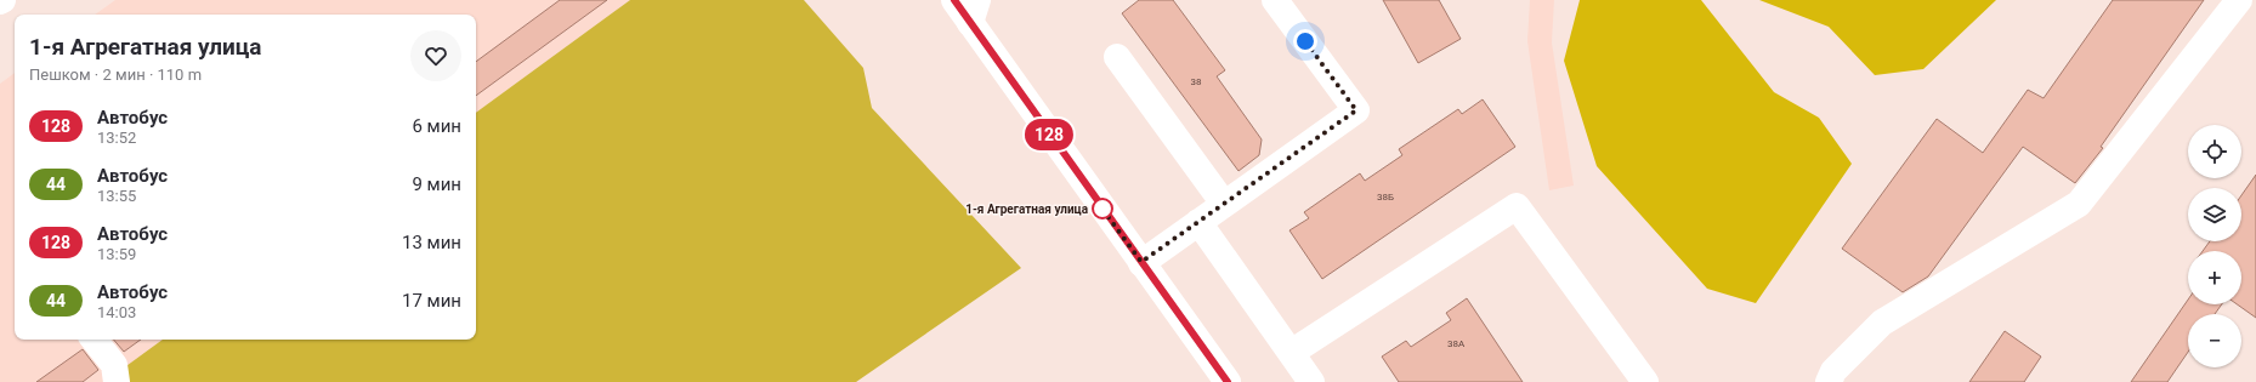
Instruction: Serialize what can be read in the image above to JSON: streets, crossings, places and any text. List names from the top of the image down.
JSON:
{
  "places": ["1-я Агрегатная улица"],
  "lines": ["bus line 128"],
  "house_numbers": ["38", "38Б", "38А"],
  "page": {
    "on_map": "128",
    "heading": ["1-я Агрегатная улица", "Пешком · 2 мин · 110 m"],
    "list": [
      {
        "mark": "128",
        "name": "Автобус",
        "note": "13:52",
        "value": "6 мин"
      },
      {
        "mark": "44",
        "name": "Автобус",
        "note": "13:55",
        "value": "9 мин"
      },
      {
        "mark": "128",
        "name": "Автобус",
        "note": "13:59",
        "value": "13 мин"
      },
      {
        "mark": "44",
        "name": "Автобус",
        "note": "14:03",
        "value": "17 мин"
      }
    ],
    "map_buttons": ["+", "−"]
  }
}
